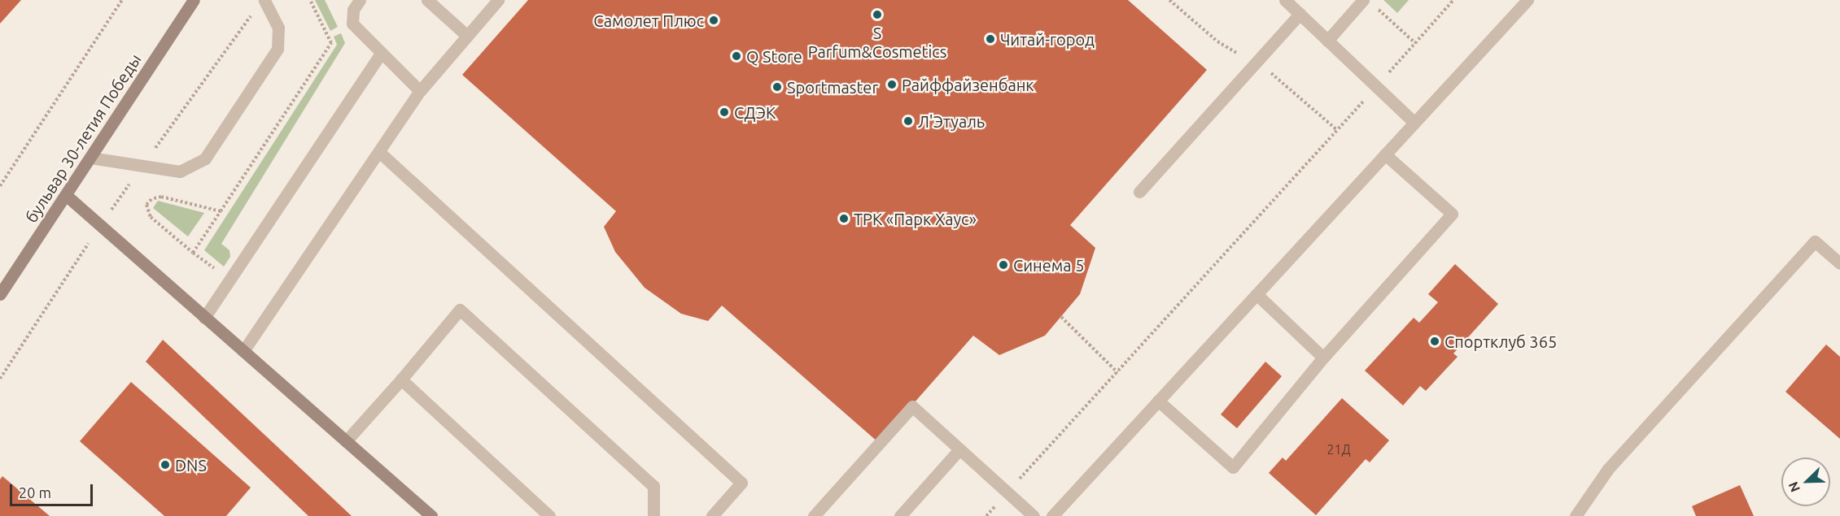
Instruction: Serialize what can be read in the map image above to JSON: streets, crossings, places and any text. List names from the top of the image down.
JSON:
{
  "streets": {
    "street": ["бульвар 30-летия Победы"]
  },
  "places": [
    "S Parfum&Cosmetics",
    "Самолет Плюс",
    "Читай-город",
    "Q Store",
    "Райффайзенбанк",
    "Sportmaster",
    "СДЭК",
    "Л'Этуаль",
    "ТРК «Парк Хаус»",
    "Синема 5",
    "Спортклуб 365",
    "DNS"
  ],
  "house_numbers": ["21Д"],
  "scale_bar": "20 m",
  "north": "bottom left"
}
